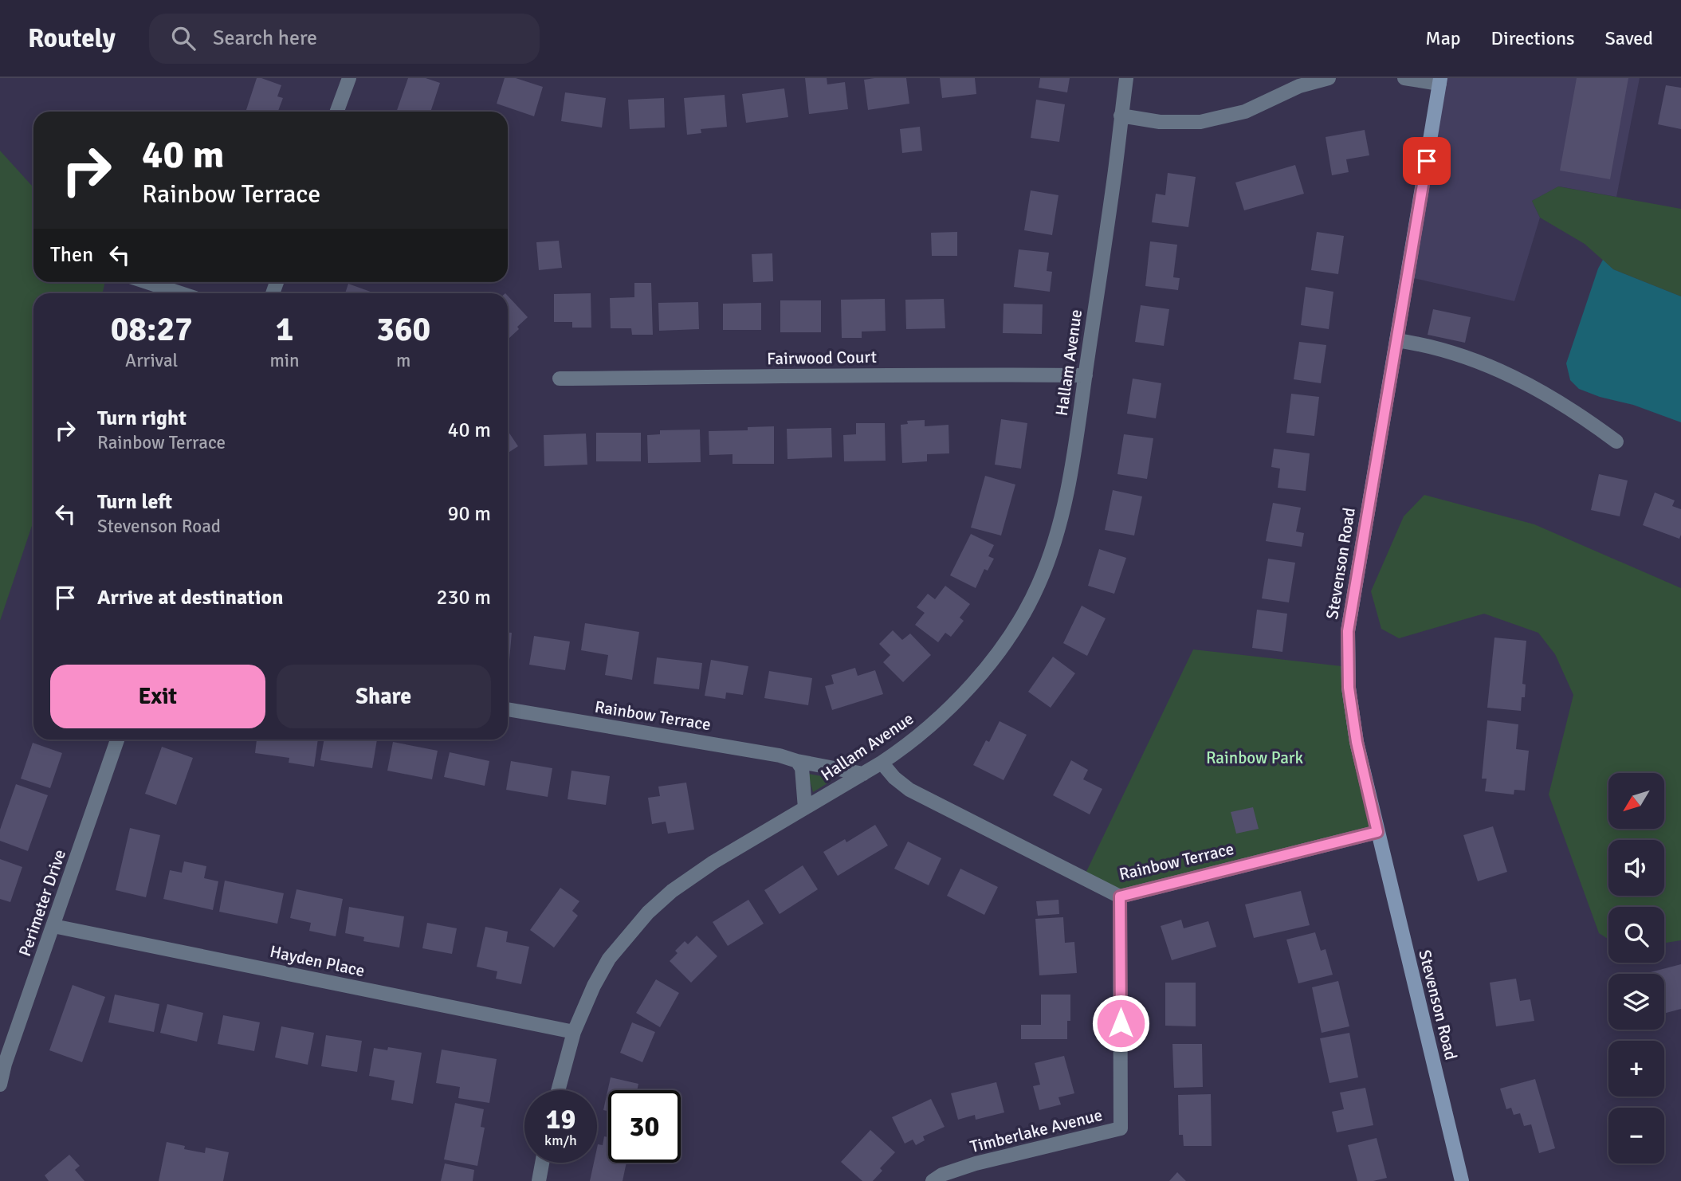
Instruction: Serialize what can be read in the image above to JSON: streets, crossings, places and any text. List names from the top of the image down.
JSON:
{
  "streets": {
    "main road": ["Stevenson Road"],
    "street": [
      "Fairwood Court",
      "Hallam Avenue",
      "Rainbow Terrace",
      "Perimeter Drive",
      "Hayden Place",
      "Timberlake Avenue"
    ]
  },
  "crossings": [
    ["Fairwood Court", "Hallam Avenue"],
    ["Hallam Avenue", "Rainbow Terrace"],
    ["Hallam Avenue", "Hayden Place"],
    ["Stevenson Road", "Rainbow Terrace"],
    ["Rainbow Terrace", "Timberlake Avenue"],
    ["Perimeter Drive", "Hayden Place"]
  ],
  "parks": ["Rainbow Park"],
  "north": "bottom left",
  "page": {
    "header": "Routely",
    "search": "Search here",
    "nav": ["Map", "Directions", "Saved"],
    "turn": ["40 m", "Rainbow Terrace"],
    "then": "Then",
    "eta": [
      "08:27",
      "Arrival",
      "1",
      "min",
      "360",
      "m"
    ],
    "list": [
      {
        "name": "Turn right",
        "note": "Rainbow Terrace",
        "value": "40 m"
      },
      {
        "name": "Turn left",
        "note": "Stevenson Road",
        "value": "90 m"
      },
      {
        "name": "Arrive at destination",
        "value": "230 m"
      }
    ],
    "buttons": ["Exit", "Share"],
    "map_buttons": ["+", "−"],
    "speed": "19 km/h",
    "limit": "30"
  }
}
